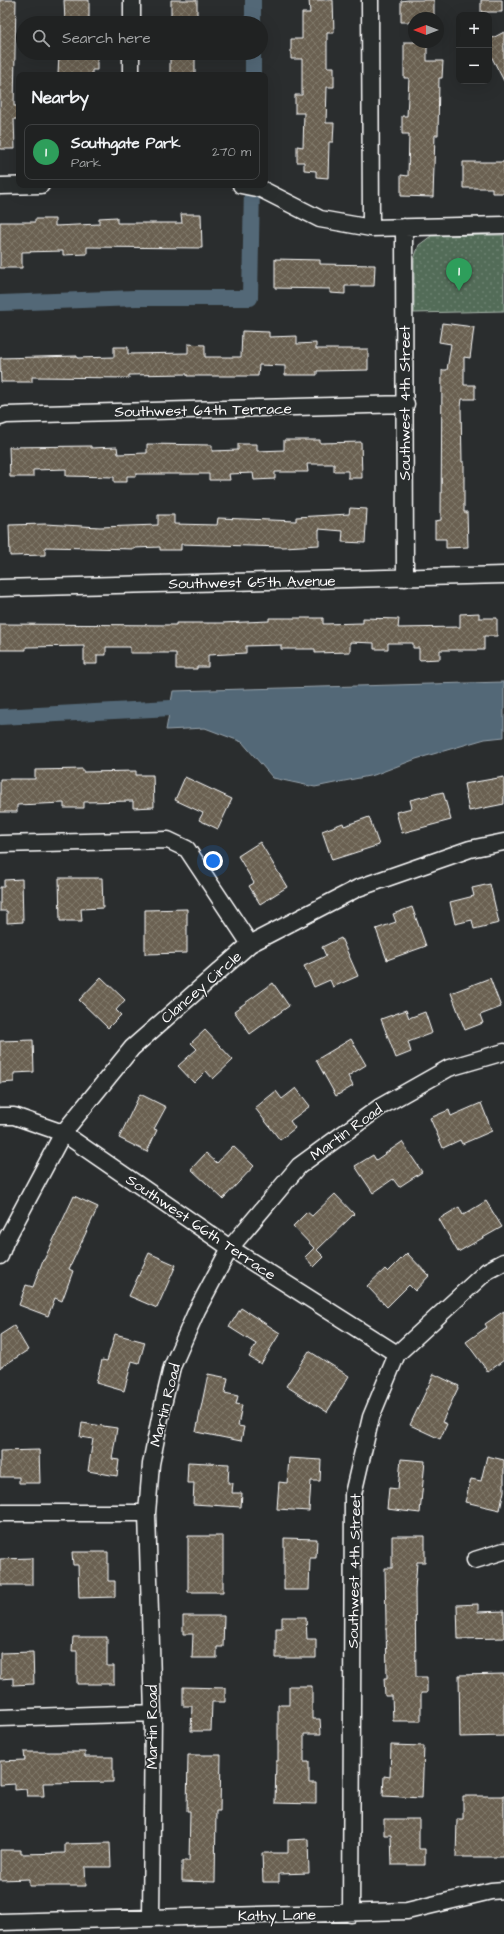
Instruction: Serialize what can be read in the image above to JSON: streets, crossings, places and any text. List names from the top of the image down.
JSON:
{
  "streets": {
    "street": [
      "Southwest 4th Street",
      "Southwest 64th Terrace",
      "Southwest 65th Avenue",
      "Clancey Circle",
      "Martin Road",
      "Southwest 66th Terrace",
      "Kathy Lane"
    ]
  },
  "crossings": [
    ["Southwest 4th Street", "Southwest 64th Terrace"],
    ["Southwest 4th Street", "Southwest 65th Avenue"],
    ["Southwest 4th Street", "Southwest 66th Terrace"],
    ["Southwest 4th Street", "Kathy Lane"],
    ["Clancey Circle", "Southwest 66th Terrace"],
    ["Martin Road", "Southwest 66th Terrace"],
    ["Martin Road", "Kathy Lane"]
  ],
  "north": "left",
  "page": {
    "map_buttons": ["+", "−"],
    "search": "Search here",
    "heading": "Nearby",
    "list": [
      {
        "mark": "1",
        "name": "Southgate Park",
        "note": "Park",
        "value": "270 m"
      }
    ],
    "pins": "1"
  }
}
